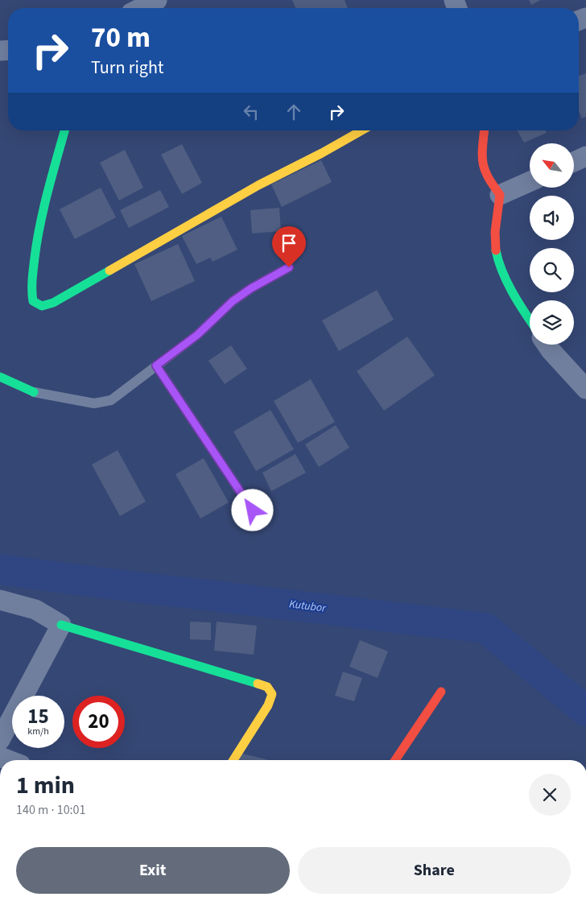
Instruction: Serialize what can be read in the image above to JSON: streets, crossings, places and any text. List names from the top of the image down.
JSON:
{
  "water": ["Kutubor"],
  "north": "top left",
  "page": {
    "turn": ["70 m", "Turn right"],
    "speed": "15 km/h",
    "limit": "20",
    "heading": ["1 min", "140 m · 10:01"],
    "buttons": ["Exit", "Share"]
  }
}
